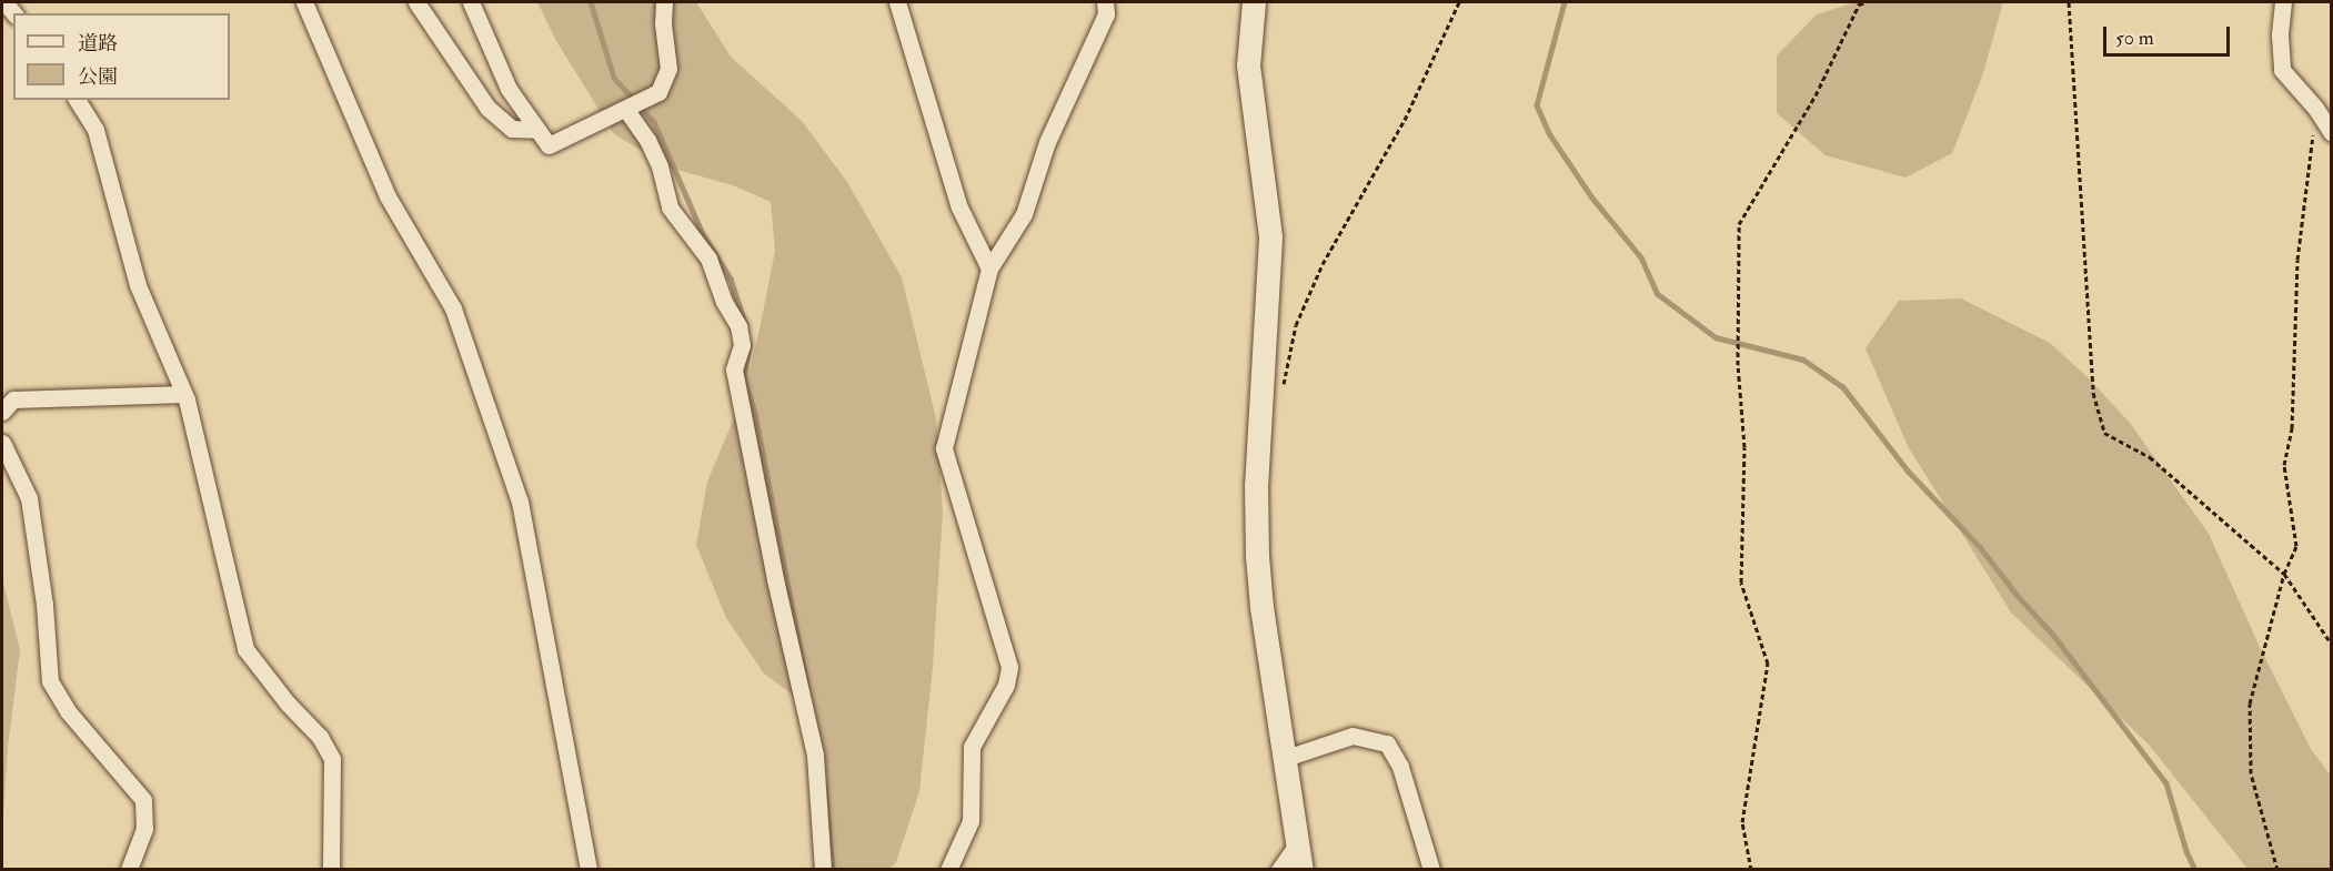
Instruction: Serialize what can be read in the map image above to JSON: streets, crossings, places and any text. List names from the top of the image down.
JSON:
{
  "legend": ["道路", "公園"],
  "scale_bar": "50 m"
}
